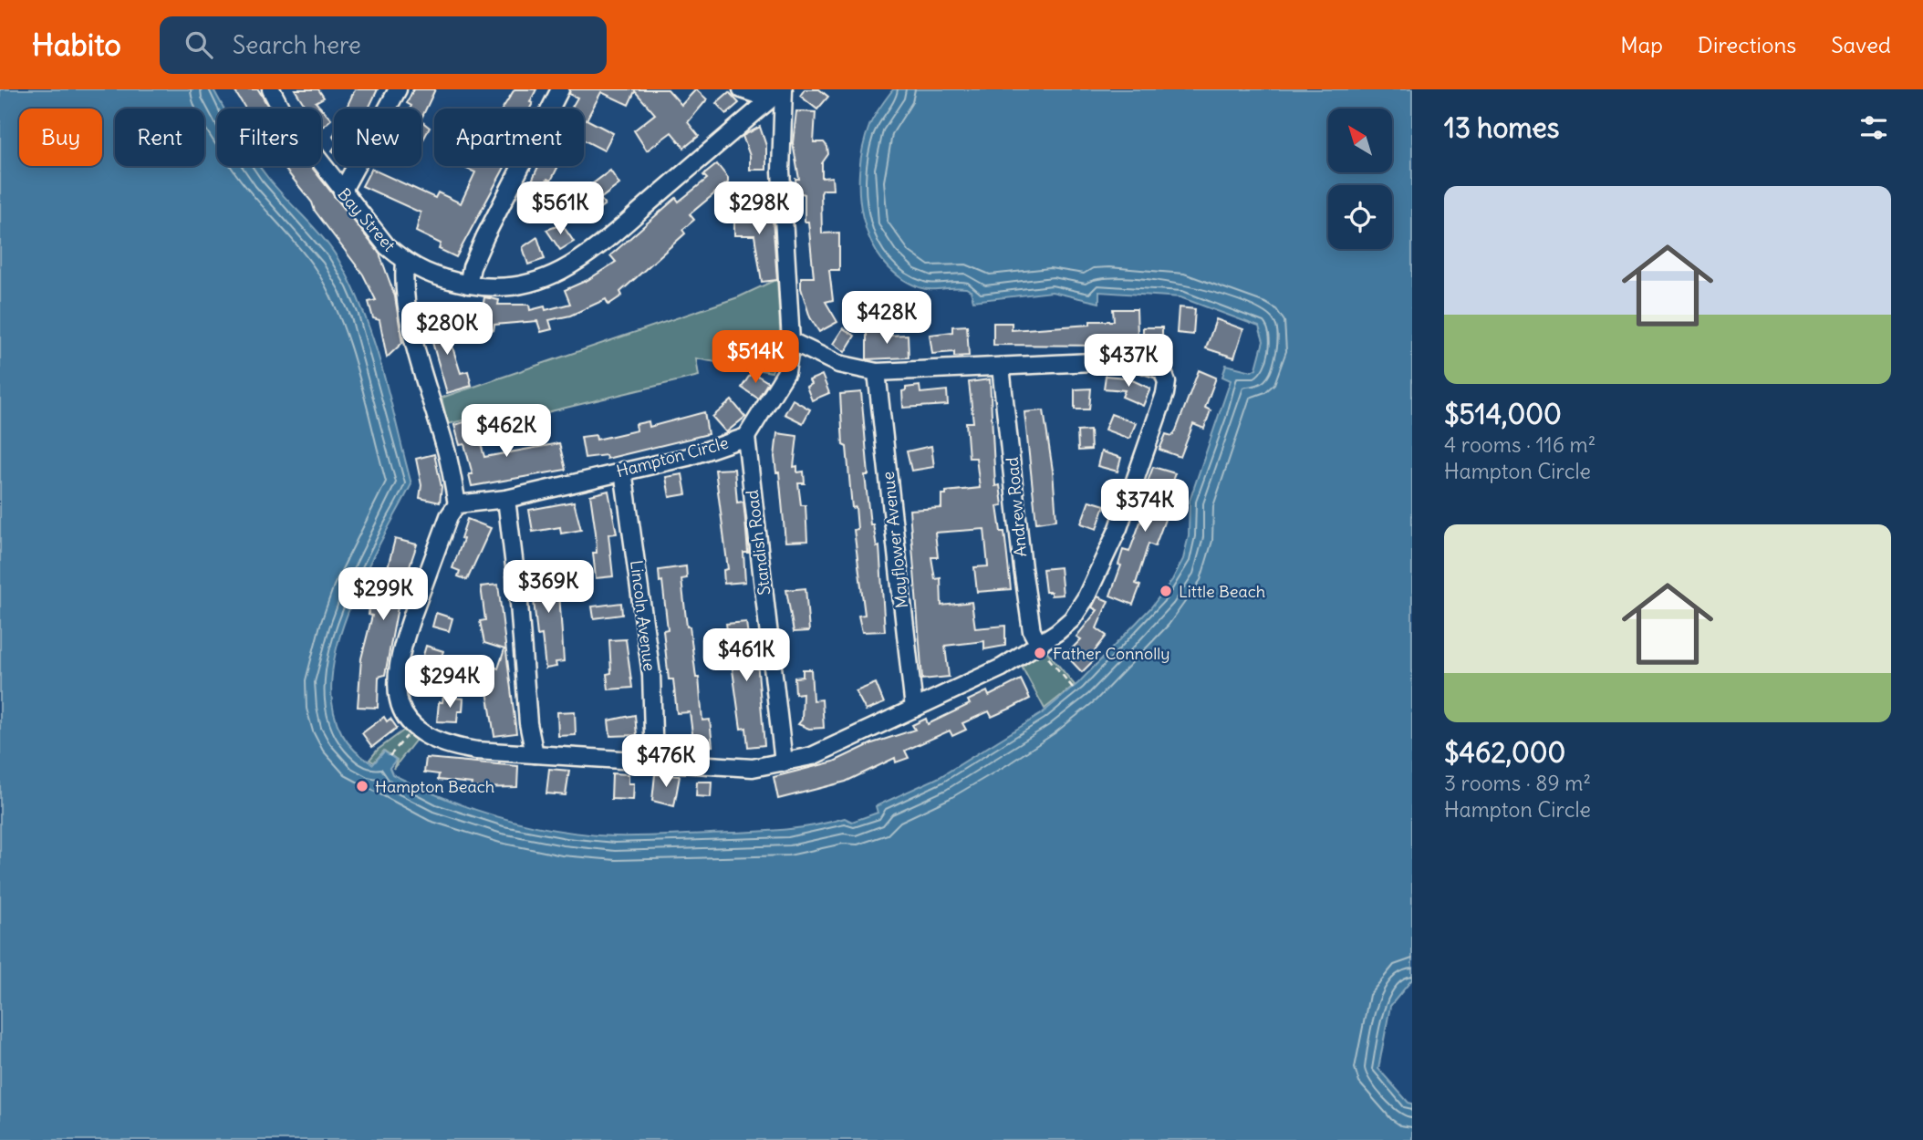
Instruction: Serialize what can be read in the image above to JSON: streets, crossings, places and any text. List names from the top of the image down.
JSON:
{
  "streets": {
    "street": [
      "Bay Street",
      "Hampton Circle",
      "Andrew Road",
      "Mayflower Avenue",
      "Standish Road",
      "Lincoln Avenue"
    ]
  },
  "crossings": [
    ["Bay Street", "Hampton Circle"],
    ["Hampton Circle", "Standish Road"],
    ["Hampton Circle", "Lincoln Avenue"]
  ],
  "places": ["Little Beach", "Father Connolly", "Hampton Beach"],
  "north": "top left",
  "page": {
    "header": "Habito",
    "search": "Search here",
    "nav": ["Map", "Directions", "Saved"],
    "heading": "13 homes",
    "chip": [
      "Buy",
      "Rent",
      "Filters",
      "New",
      "Apartment"
    ],
    "list": [
      {
        "name": "$514,000",
        "note": "4 rooms · 116 m² · Hampton Circle"
      },
      {
        "name": "$462,000",
        "note": "3 rooms · 89 m² · Hampton Circle"
      }
    ],
    "price": [
      "$561K",
      "$298K",
      "$428K",
      "$280K",
      "$514K",
      "$437K",
      "$462K",
      "$374K",
      "$369K",
      "$299K",
      "$461K",
      "$294K",
      "$476K"
    ]
  }
}
